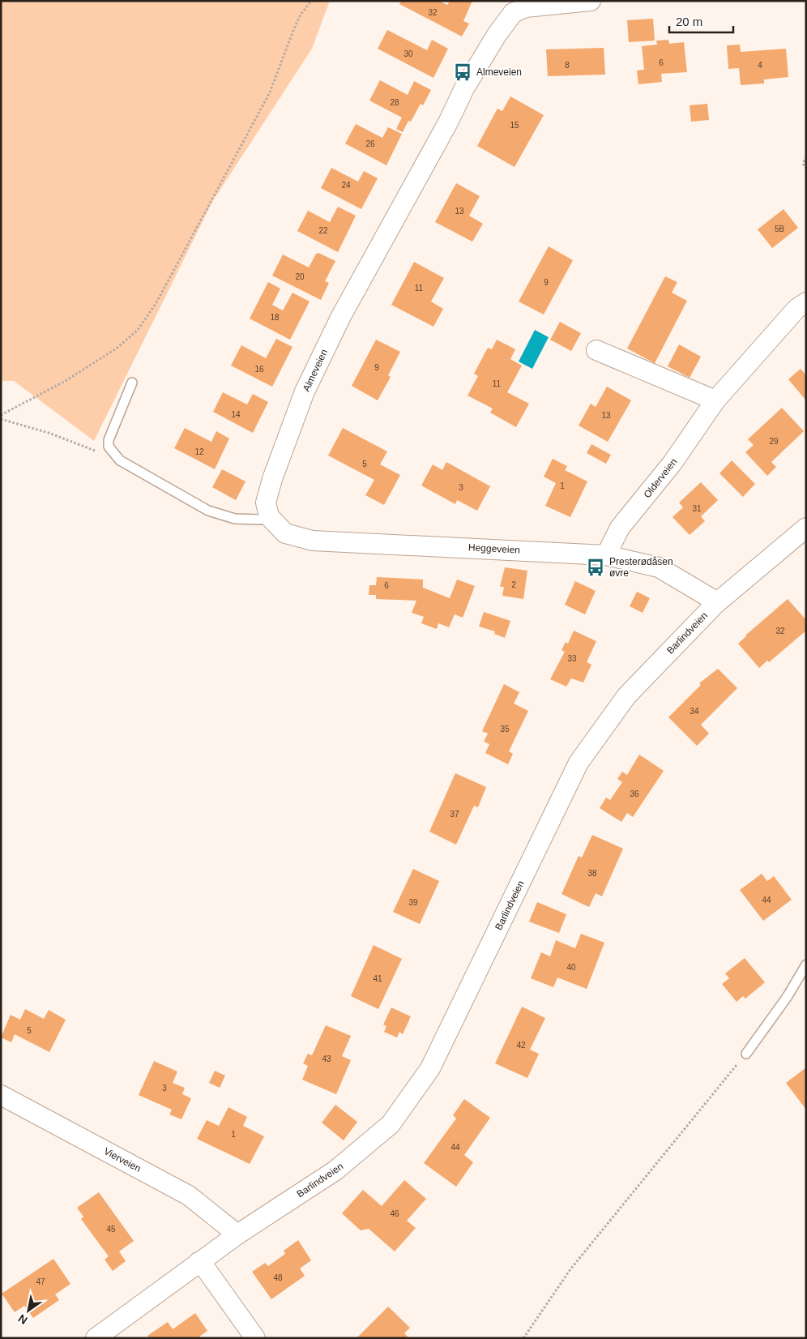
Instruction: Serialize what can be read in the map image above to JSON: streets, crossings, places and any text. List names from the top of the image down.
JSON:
{
  "streets": {
    "street": [
      "Almeveien",
      "Olderveien",
      "Heggeveien",
      "Barlindveien",
      "Vierveien"
    ]
  },
  "crossings": [
    ["Almeveien", "Heggeveien"],
    ["Olderveien", "Heggeveien"],
    ["Heggeveien", "Barlindveien"],
    ["Barlindveien", "Vierveien"]
  ],
  "places": {
    "bus stop": ["Almeveien", "Presterødåsen øvre"]
  },
  "house_numbers": [
    "32",
    "30",
    "6",
    "8",
    "4",
    "28",
    "15",
    "26",
    "24",
    "13",
    "5B",
    "22",
    "20",
    "9",
    "11",
    "18",
    "9",
    "16",
    "11",
    "14",
    "13",
    "29",
    "12",
    "5",
    "1",
    "3",
    "31",
    "2",
    "6",
    "32",
    "33",
    "34",
    "35",
    "36",
    "37",
    "38",
    "44",
    "39",
    "40",
    "41",
    "5",
    "42",
    "43",
    "3",
    "1",
    "44",
    "46",
    "45",
    "48",
    "47"
  ],
  "scale_bar": "20 m",
  "north": "bottom left"
}
